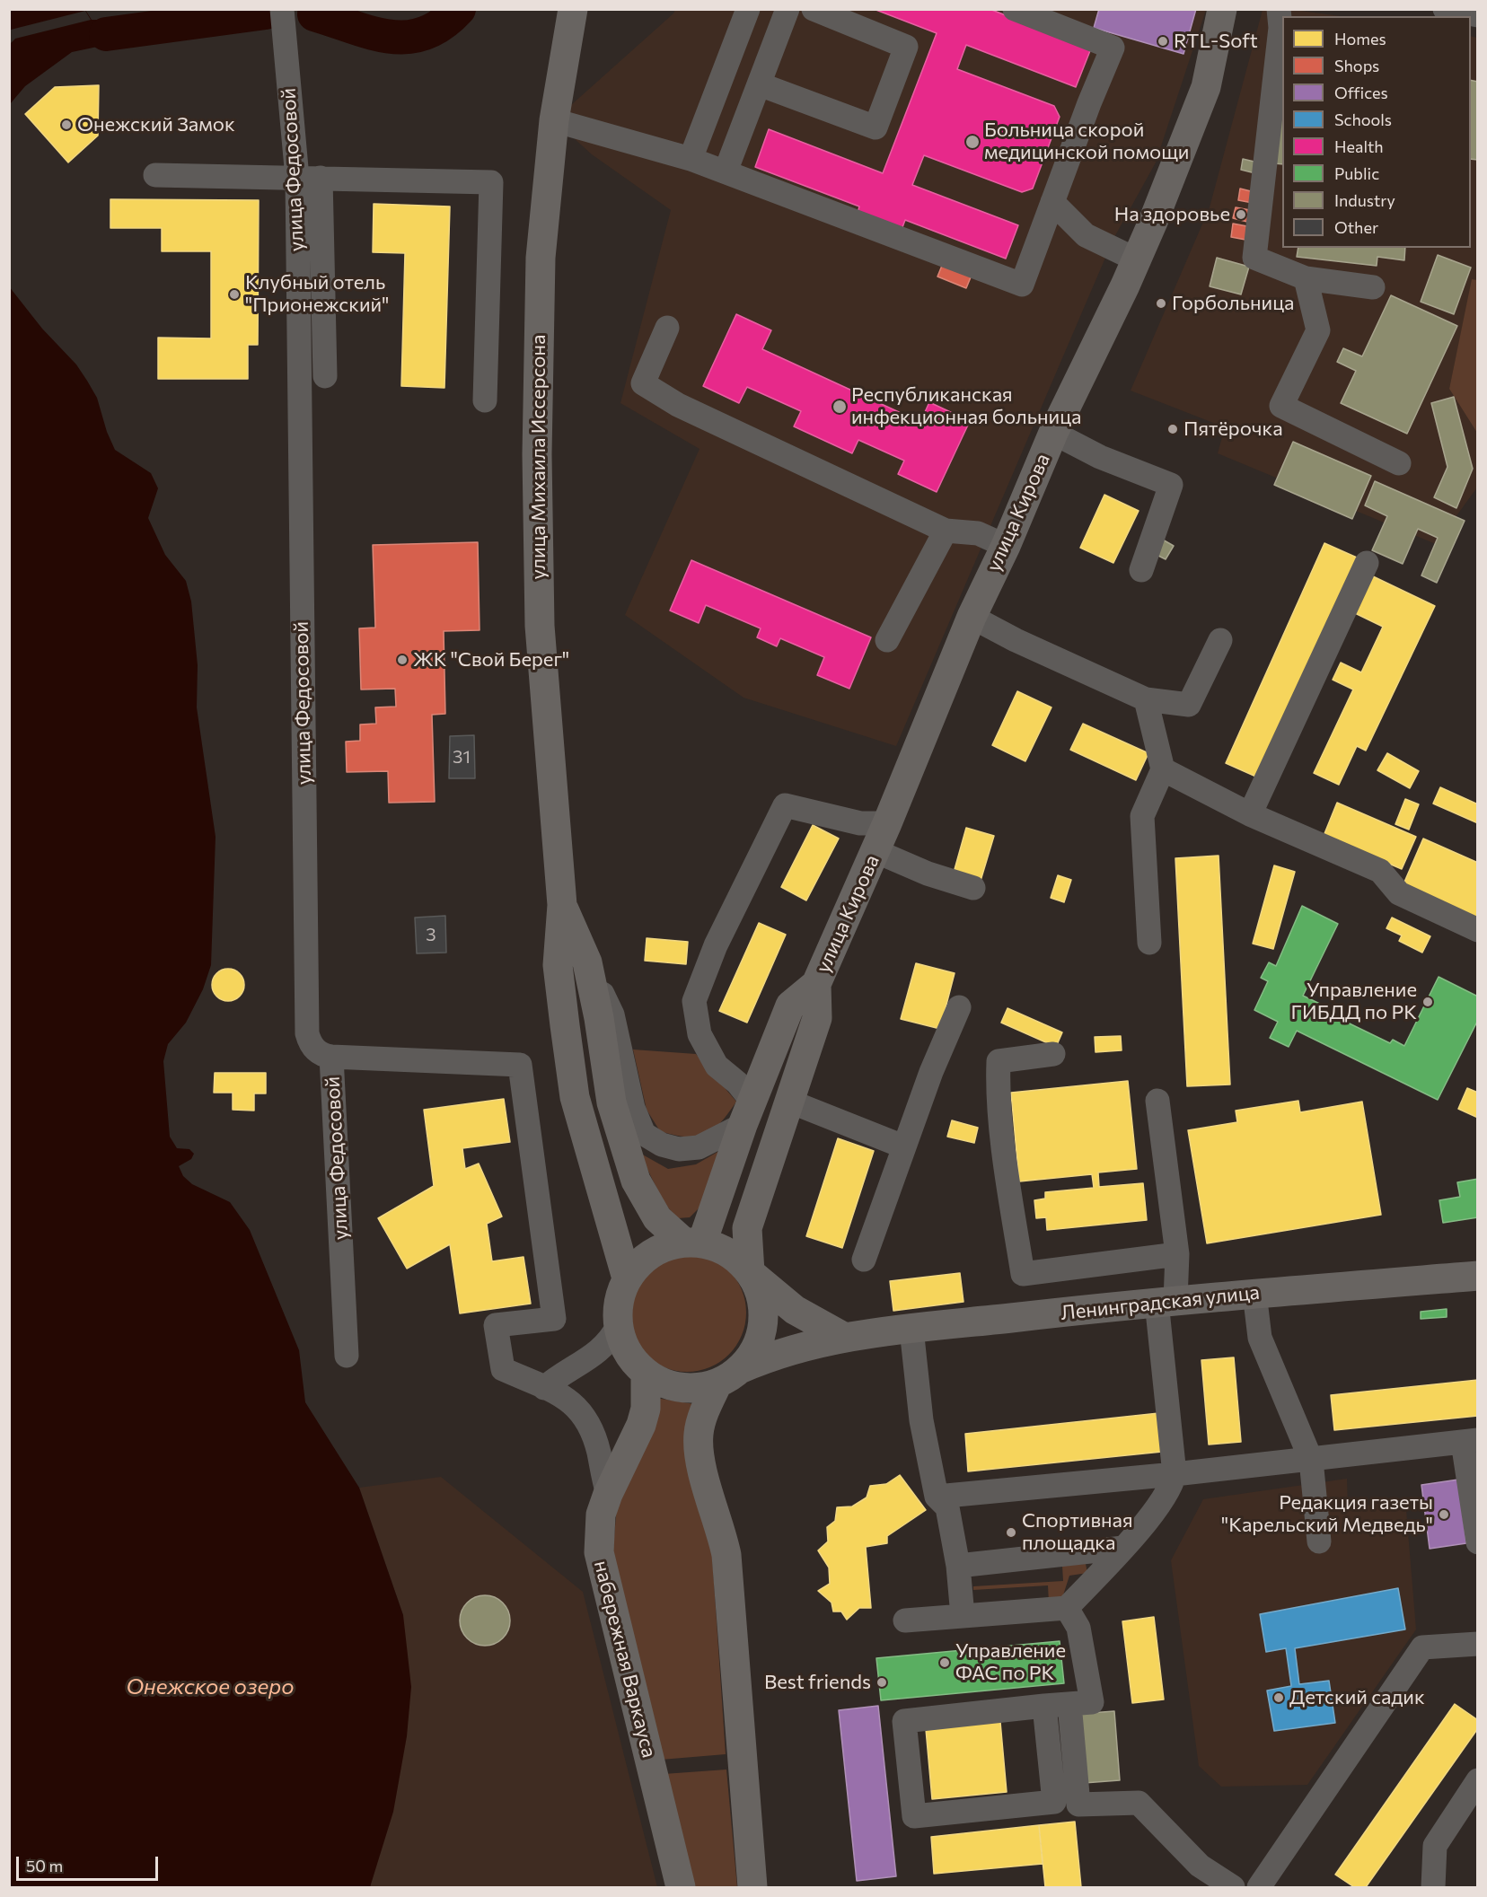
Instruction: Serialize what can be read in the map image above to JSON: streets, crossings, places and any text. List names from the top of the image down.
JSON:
{
  "streets": {
    "main road": [
      "улица Михаила Иссерсона",
      "улица Кирова",
      "Ленинградская улица",
      "набережная Варкауса"
    ],
    "street": ["улица Федосовой"]
  },
  "crossings": [
    ["улица Михаила Иссерсона", "улица Кирова"],
    ["улица Михаила Иссерсона", "Ленинградская улица"],
    ["улица Михаила Иссерсона", "набережная Варкауса"],
    ["улица Кирова", "Ленинградская улица"],
    ["улица Кирова", "набережная Варкауса"],
    ["Ленинградская улица", "набережная Варкауса"]
  ],
  "water": ["Онежское озеро"],
  "places": [
    "RTL-Soft",
    "Онежский Замок",
    "Больница скорой медицинской помощи",
    "На здоровье",
    "Клубный отель \"Прионежский\"",
    "Горбольница",
    "Республиканская инфекционная больница",
    "Пятёрочка",
    "ЖК \"Свой Берег\"",
    "Управление ГИБДД по РК",
    "Редакция газеты \"Карельский Медведь\"",
    "Спортивная площадка",
    "Управление ФАС по РК",
    "Best friends",
    "Детский садик"
  ],
  "house_numbers": ["31", "3"],
  "legend": [
    "Homes",
    "Shops",
    "Offices",
    "Schools",
    "Health",
    "Public",
    "Industry",
    "Other"
  ],
  "scale_bar": "50 m"
}
